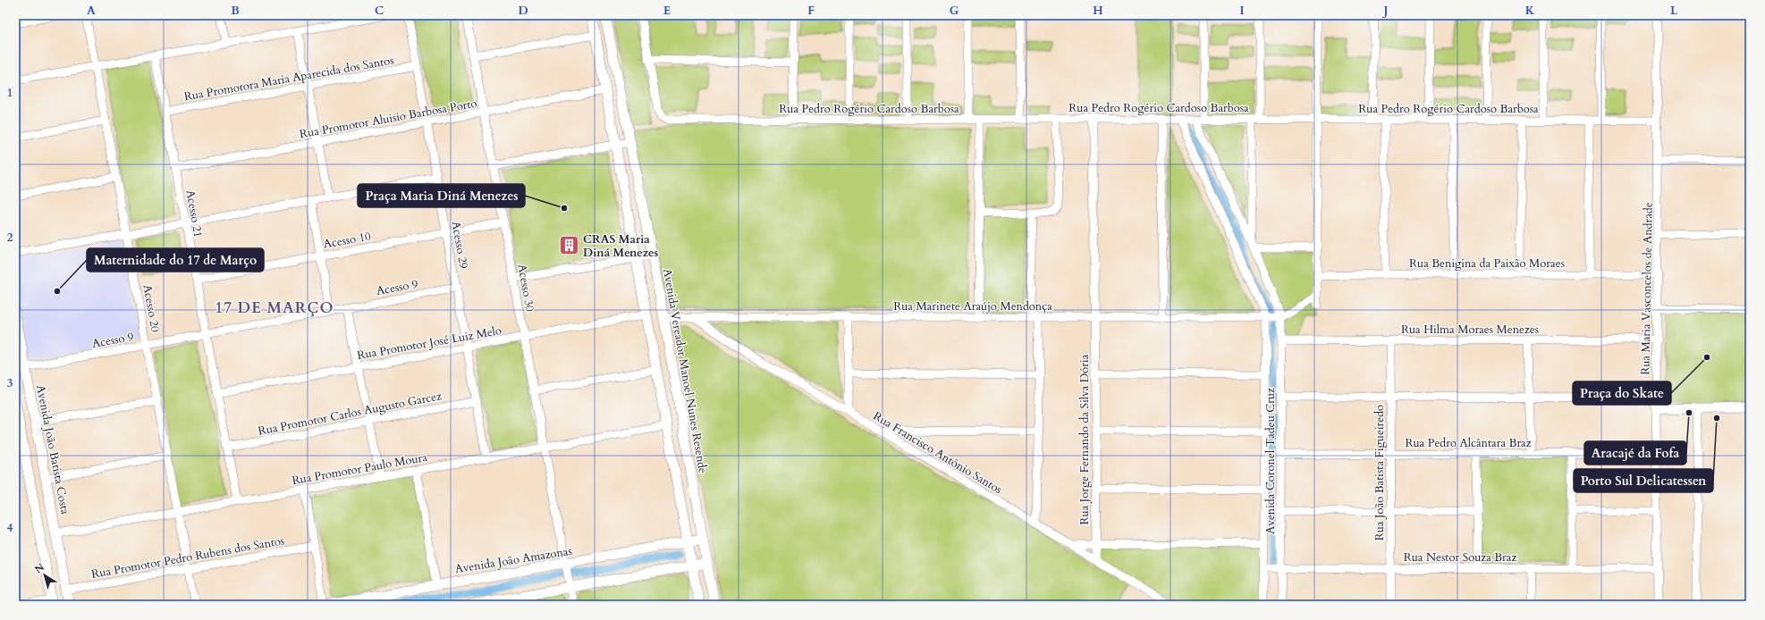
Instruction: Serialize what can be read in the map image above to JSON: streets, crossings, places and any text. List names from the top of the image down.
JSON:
{
  "streets": {
    "street": [
      "Rua Promotora Maria Aparecida dos Santos",
      "Rua Pedro Rogério Cardoso Barbosa",
      "Rua Promotor Aluisio Barbosa Porto",
      "Acesso 21",
      "Acesso 10",
      "Acesso 29",
      "Rua Benigina da Paixão Moraes",
      "Acesso 9",
      "Acesso 30",
      "Rua Maria Vasconcelos de Andrade",
      "Rua Marinete Araújo Mendonça",
      "Acesso 20",
      "Rua Hilma Moraes Menezes",
      "Rua Promotor José Luiz Melo",
      "Avenida Vereador Manoel Nunes Resende",
      "Rua Promotor Carlos Augusto Garcez",
      "Rua Jorge Fernando da Silva Dória",
      "Rua Pedro Alcântara Braz",
      "Avenida João Batista Costa",
      "Rua Francisco Antônio Santos",
      "Avenida Coronel Tadeu Cruz",
      "Rua Promotor Paulo Moura",
      "Rua João Batista Figueiredo",
      "Rua Promotor Pedro Rubens dos Santos",
      "Rua Nestor Souza Braz",
      "Avenida João Amazonas"
    ]
  },
  "crossings": [
    ["Rua Promotora Maria Aparecida dos Santos", "Acesso 21"],
    ["Rua Promotora Maria Aparecida dos Santos", "Acesso 29"],
    ["Rua Pedro Rogério Cardoso Barbosa", "Rua Maria Vasconcelos de Andrade"],
    ["Rua Pedro Rogério Cardoso Barbosa", "Rua Jorge Fernando da Silva Dória"],
    ["Rua Pedro Rogério Cardoso Barbosa", "Avenida Coronel Tadeu Cruz"],
    ["Rua Promotor Aluisio Barbosa Porto", "Acesso 21"],
    ["Rua Promotor Aluisio Barbosa Porto", "Acesso 29"],
    ["Rua Promotor Aluisio Barbosa Porto", "Acesso 30"],
    ["Acesso 21", "Acesso 10"],
    ["Acesso 21", "Acesso 9"],
    ["Acesso 21", "Rua Promotor José Luiz Melo"],
    ["Acesso 21", "Rua Promotor Carlos Augusto Garcez"],
    ["Acesso 21", "Rua Promotor Paulo Moura"],
    ["Acesso 10", "Acesso 29"],
    ["Acesso 10", "Acesso 30"],
    ["Acesso 29", "Acesso 9"],
    ["Acesso 29", "Rua Promotor José Luiz Melo"],
    ["Acesso 29", "Rua Promotor Carlos Augusto Garcez"],
    ["Acesso 29", "Rua Promotor Paulo Moura"],
    ["Rua Benigina da Paixão Moraes", "Rua Maria Vasconcelos de Andrade"],
    ["Acesso 9", "Acesso 20"],
    ["Acesso 9", "Avenida João Batista Costa"],
    ["Acesso 30", "Rua Promotor José Luiz Melo"],
    ["Acesso 30", "Rua Promotor Paulo Moura"],
    ["Acesso 30", "Avenida João Amazonas"],
    ["Rua Maria Vasconcelos de Andrade", "Rua Hilma Moraes Menezes"],
    ["Rua Maria Vasconcelos de Andrade", "Rua Pedro Alcântara Braz"],
    ["Rua Maria Vasconcelos de Andrade", "Rua Nestor Souza Braz"],
    ["Rua Marinete Araújo Mendonça", "Avenida Vereador Manoel Nunes Resende"],
    ["Rua Marinete Araújo Mendonça", "Rua Jorge Fernando da Silva Dória"],
    ["Rua Marinete Araújo Mendonça", "Rua Francisco Antônio Santos"],
    ["Rua Marinete Araújo Mendonça", "Avenida Coronel Tadeu Cruz"],
    ["Acesso 20", "Rua Promotor Paulo Moura"],
    ["Acesso 20", "Rua Promotor Pedro Rubens dos Santos"],
    ["Rua Hilma Moraes Menezes", "Avenida Coronel Tadeu Cruz"],
    ["Rua Hilma Moraes Menezes", "Rua João Batista Figueiredo"],
    ["Avenida Vereador Manoel Nunes Resende", "Avenida João Amazonas"],
    ["Rua Jorge Fernando da Silva Dória", "Rua Francisco Antônio Santos"],
    ["Rua Pedro Alcântara Braz", "Avenida Coronel Tadeu Cruz"],
    ["Rua Pedro Alcântara Braz", "Rua João Batista Figueiredo"],
    ["Avenida João Batista Costa", "Rua Promotor Paulo Moura"],
    ["Avenida João Batista Costa", "Rua Promotor Pedro Rubens dos Santos"],
    ["Avenida Coronel Tadeu Cruz", "Rua Nestor Souza Braz"],
    ["Rua João Batista Figueiredo", "Rua Nestor Souza Braz"]
  ],
  "districts": ["17 DE MARÇO"],
  "places": {
    "other": [
      "Praça Maria Diná Menezes",
      "Maternidade do 17 de Março",
      "Praça do Skate",
      "Aracajé da Fofa",
      "Porto Sul Delicatessen"
    ],
    "building": ["CRAS Maria Diná Menezes"]
  },
  "north": "top left",
  "grid": {
    "columns": [
      "A",
      "B",
      "C",
      "D",
      "E",
      "F",
      "G",
      "H",
      "I",
      "J",
      "K",
      "L"
    ],
    "rows": [
      "1",
      "2",
      "3",
      "4"
    ]
  }
}
